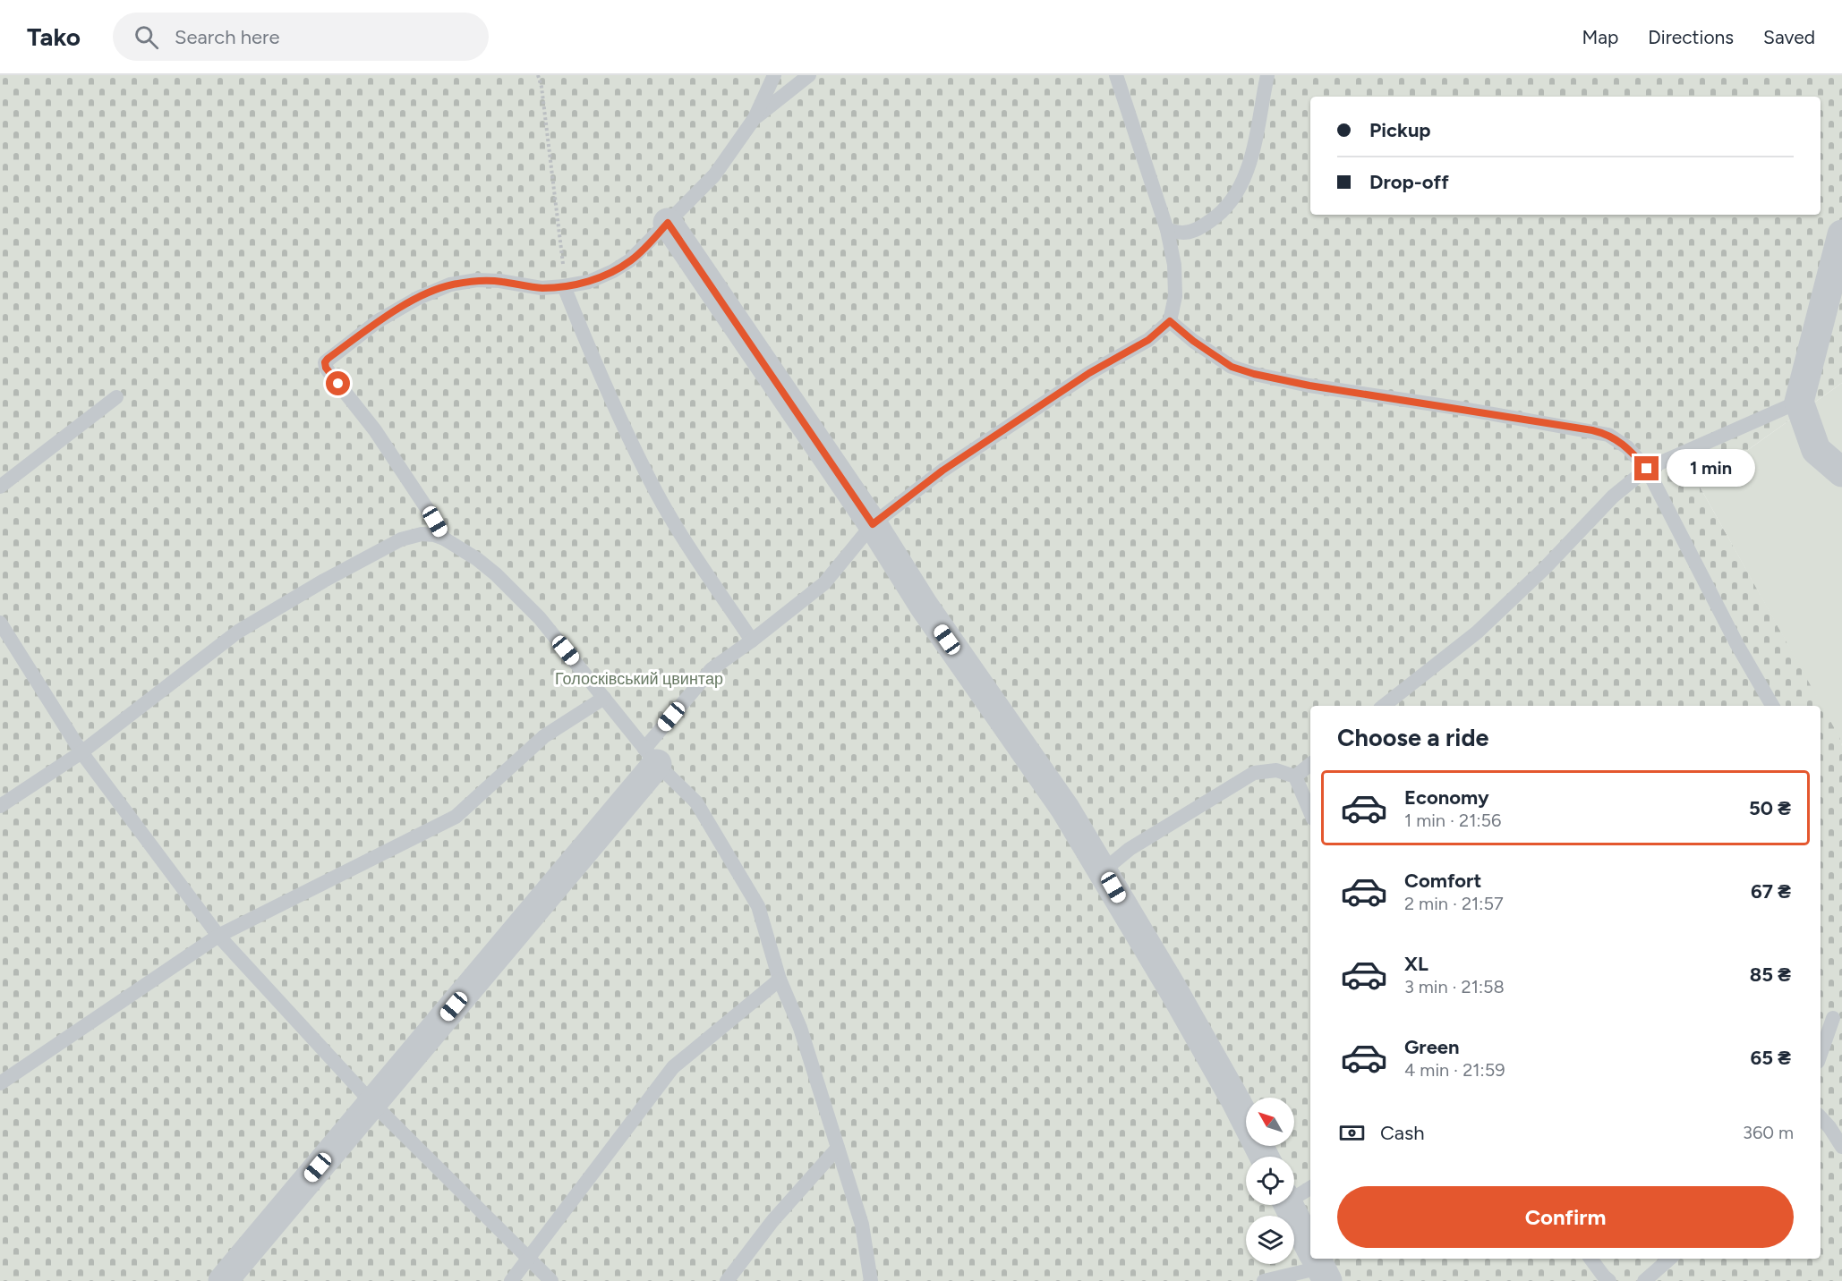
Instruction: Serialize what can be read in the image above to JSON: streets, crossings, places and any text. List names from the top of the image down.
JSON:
{
  "parks": ["Голосківський цвинтар"],
  "north": "top left",
  "page": {
    "header": "Tako",
    "search": "Search here",
    "nav": ["Map", "Directions", "Saved"],
    "banner": ["Pickup", "Drop-off"],
    "bubble": "1 min",
    "heading": "Choose a ride",
    "list": [
      {
        "name": "Economy",
        "note": "1 min · 21:56",
        "value": "50 ₴"
      },
      {
        "name": "Comfort",
        "note": "2 min · 21:57",
        "value": "67 ₴"
      },
      {
        "name": "XL",
        "note": "3 min · 21:58",
        "value": "85 ₴"
      },
      {
        "name": "Green",
        "note": "4 min · 21:59",
        "value": "65 ₴"
      }
    ],
    "pay": ["Cash", "360 m"],
    "buttons": "Confirm"
  }
}
